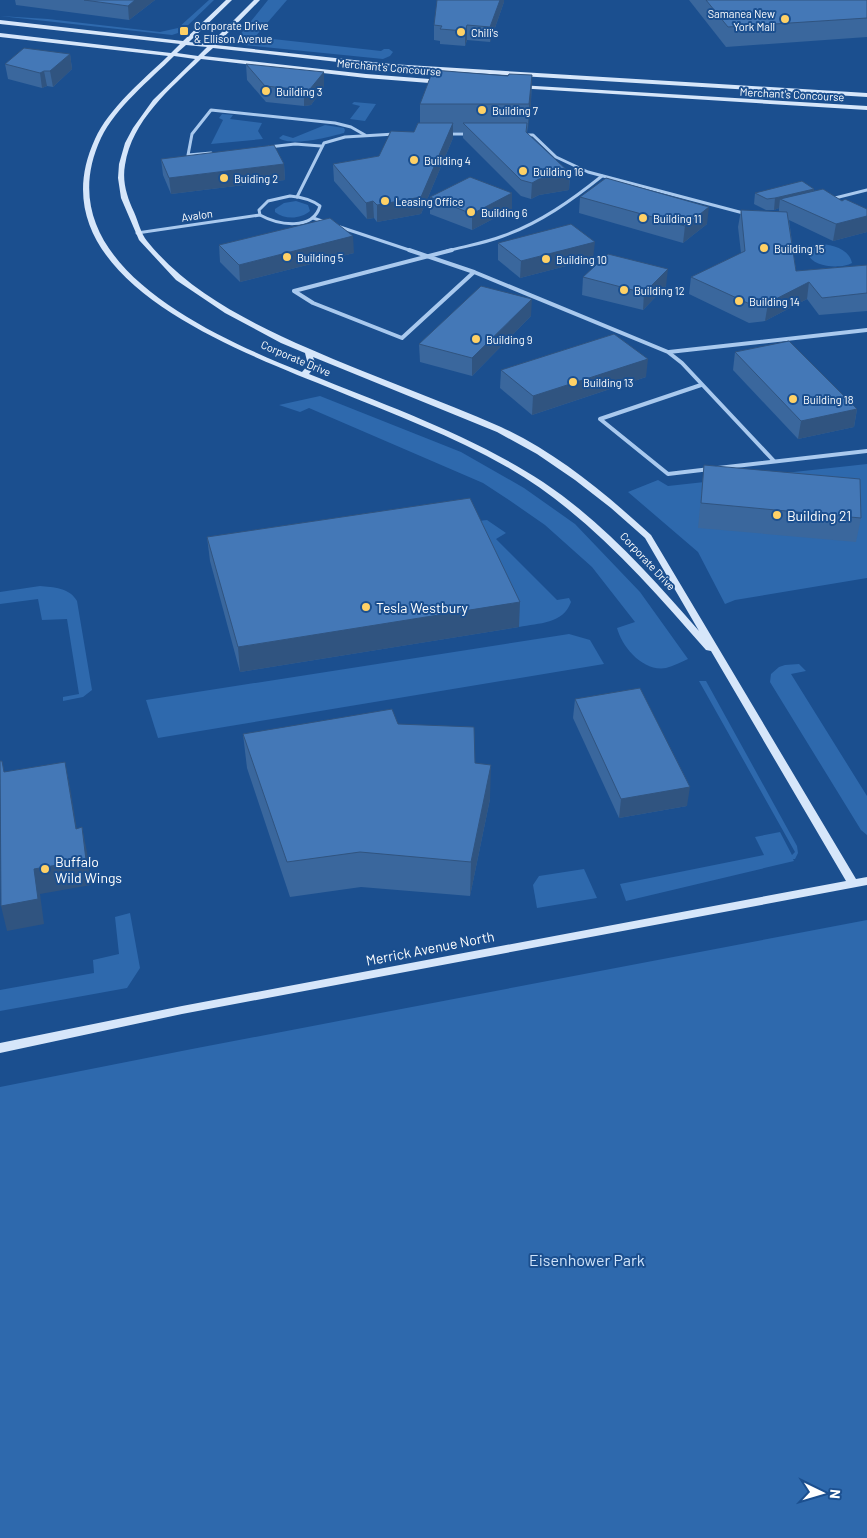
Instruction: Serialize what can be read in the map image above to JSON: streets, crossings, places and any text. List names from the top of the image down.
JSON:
{
  "streets": {
    "main road": ["Merchant's Concourse", "Corporate Drive", "Merrick Avenue North"],
    "street": ["Avalon"]
  },
  "crossings": [
    ["Merchant's Concourse", "Corporate Drive"],
    ["Avalon", "Corporate Drive"],
    ["Corporate Drive", "Merrick Avenue North"]
  ],
  "parks": ["Eisenhower Park"],
  "places": {
    "other": [
      "Samanea New York Mall",
      "Chili's",
      "Building 3",
      "Building 7",
      "Building 4",
      "Building 16",
      "Buiding 2",
      "Leasing Office",
      "Building 6",
      "Building 11",
      "Building 15",
      "Building 5",
      "Building 10",
      "Building 12",
      "Building 14",
      "Building 9",
      "Building 13",
      "Building 18",
      "Building 21",
      "Tesla Westbury",
      "Buffalo Wild Wings"
    ],
    "transit": ["Corporate Drive & Ellison Avenue"]
  },
  "north": "right"
}
